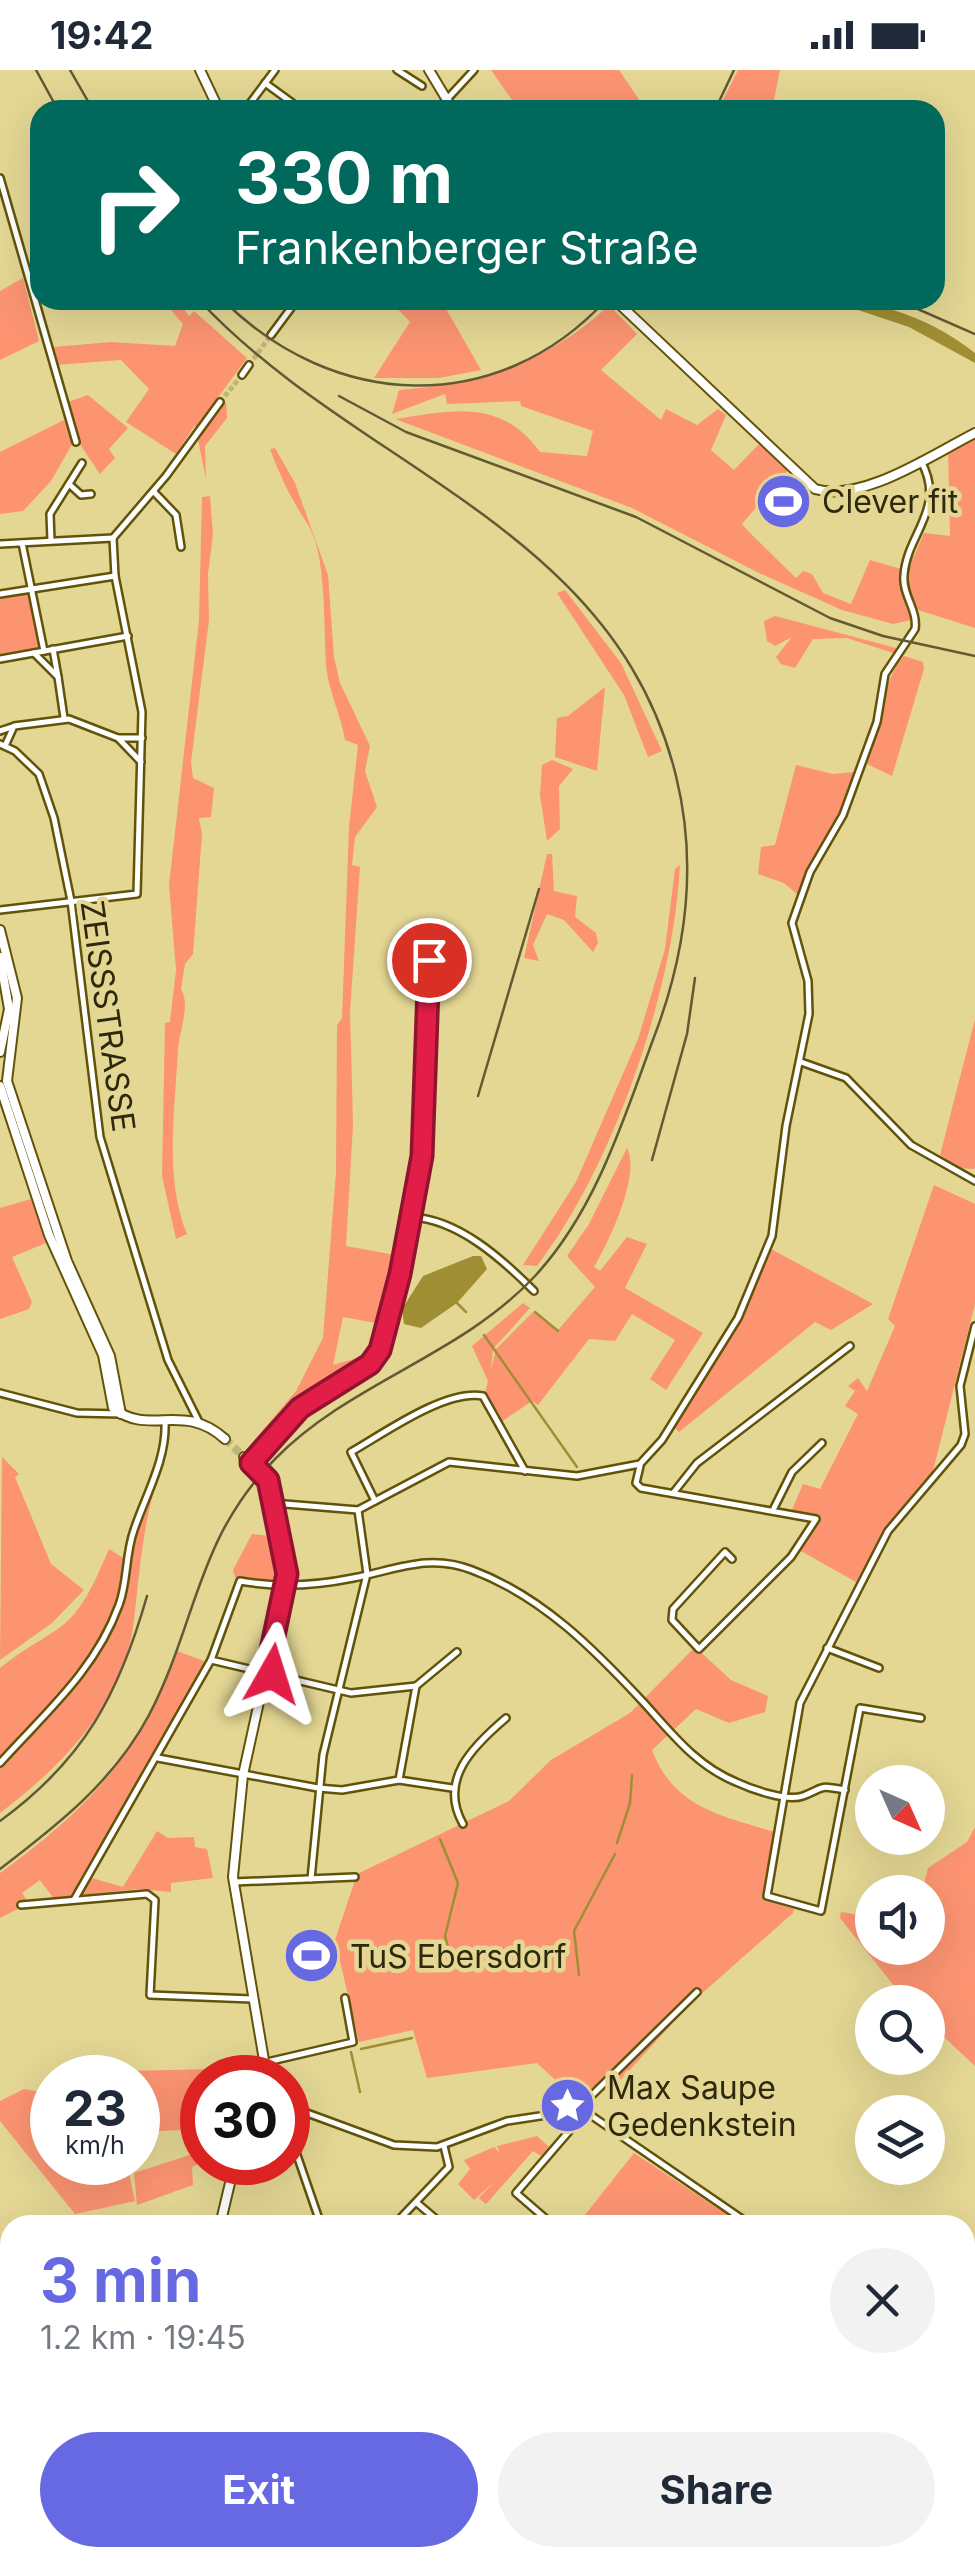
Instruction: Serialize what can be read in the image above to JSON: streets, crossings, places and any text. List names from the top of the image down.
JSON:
{
  "streets": {
    "street": ["ZEISSSTRASSE"]
  },
  "places": {
    "sports": ["Clever fit", "TuS Ebersdorf"],
    "place": ["Max Saupe Gedenkstein"]
  },
  "north": "bottom right",
  "page": {
    "status": "19:42",
    "turn": ["330 m", "Frankenberger Straße"],
    "speed": "23 km/h",
    "limit": "30",
    "heading": ["3 min", "1.2 km · 19:45"],
    "buttons": ["Exit", "Share"]
  }
}
